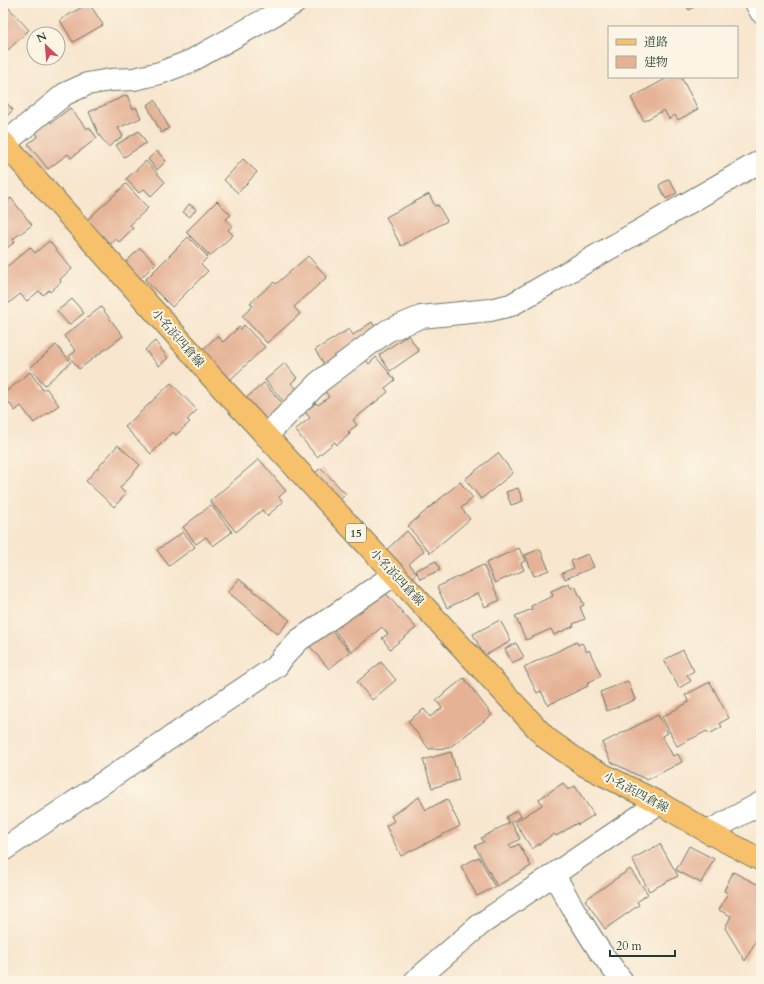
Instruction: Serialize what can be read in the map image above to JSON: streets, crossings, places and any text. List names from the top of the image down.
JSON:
{
  "streets": {
    "main road": ["小名浜四倉線", "15"]
  },
  "legend": ["道路", "建物"],
  "scale_bar": "20 m",
  "north": "top left"
}
